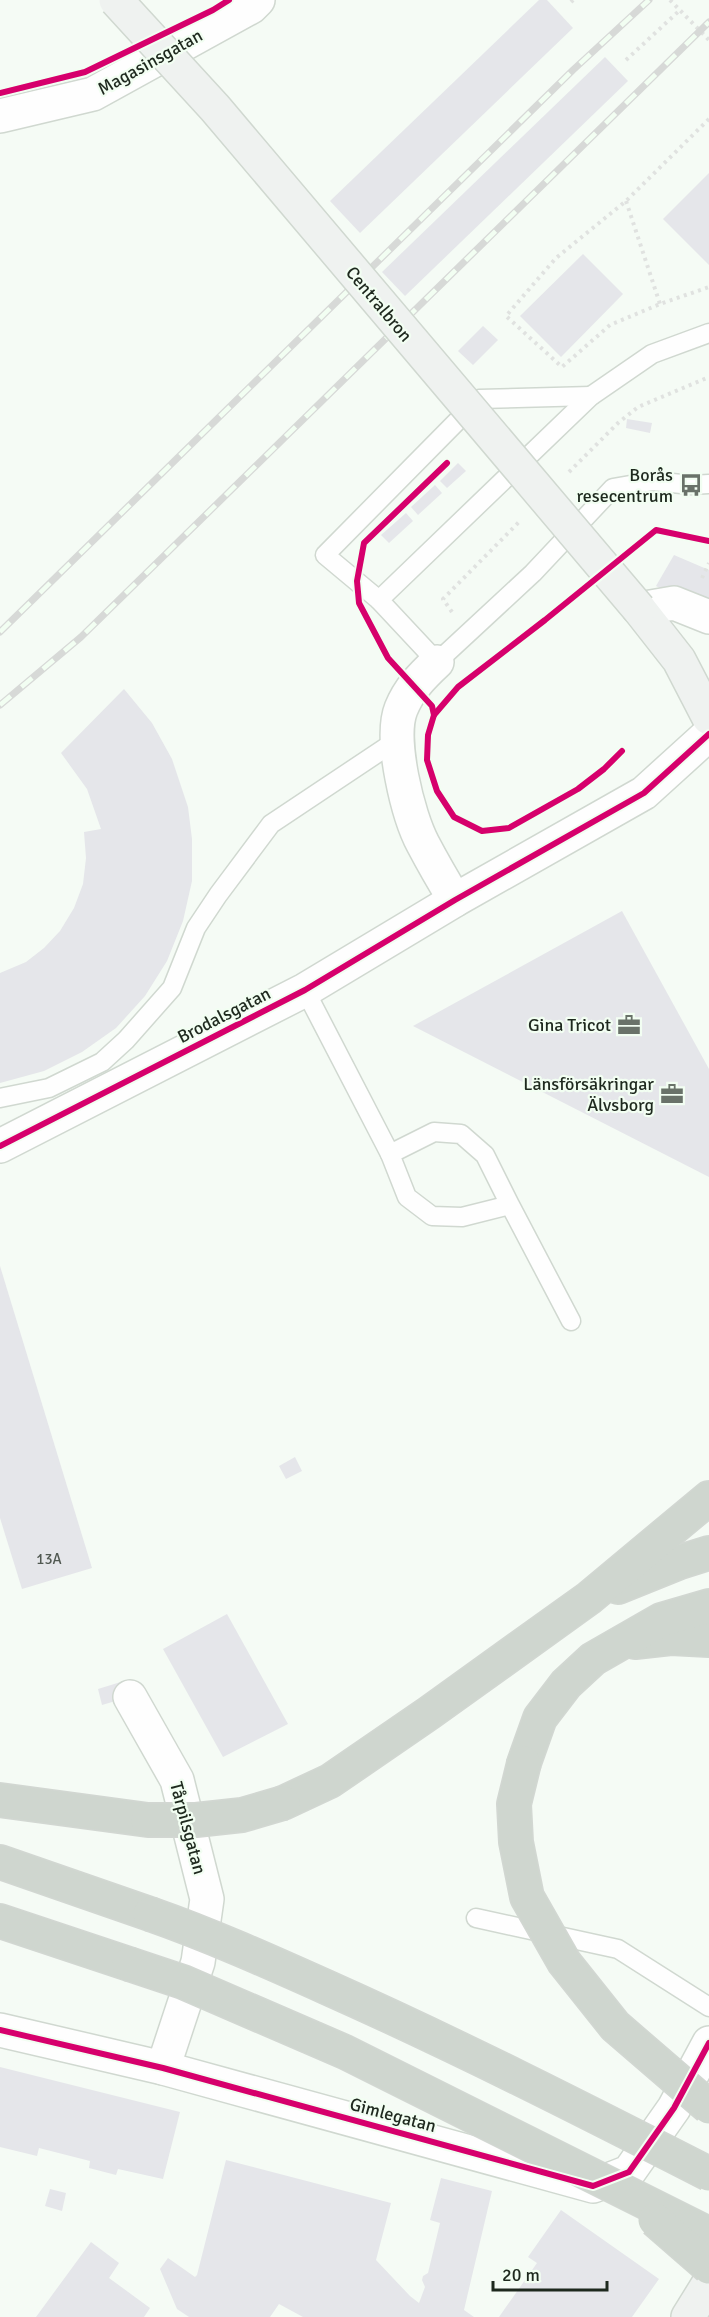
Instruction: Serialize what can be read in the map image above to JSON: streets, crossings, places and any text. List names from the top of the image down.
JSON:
{
  "streets": {
    "main road": ["Centralbron"],
    "street": [
      "Magasinsgatan",
      "Brodalsgatan",
      "Tårpilsgatan",
      "Gimlegatan"
    ]
  },
  "crossings": [
    ["Tårpilsgatan", "Gimlegatan"]
  ],
  "places": {
    "bus stop": ["Borås resecentrum"],
    "office": ["Gina Tricot", "Länsförsäkringar Älvsborg"]
  },
  "house_numbers": ["13A"],
  "scale_bar": "20 m"
}
